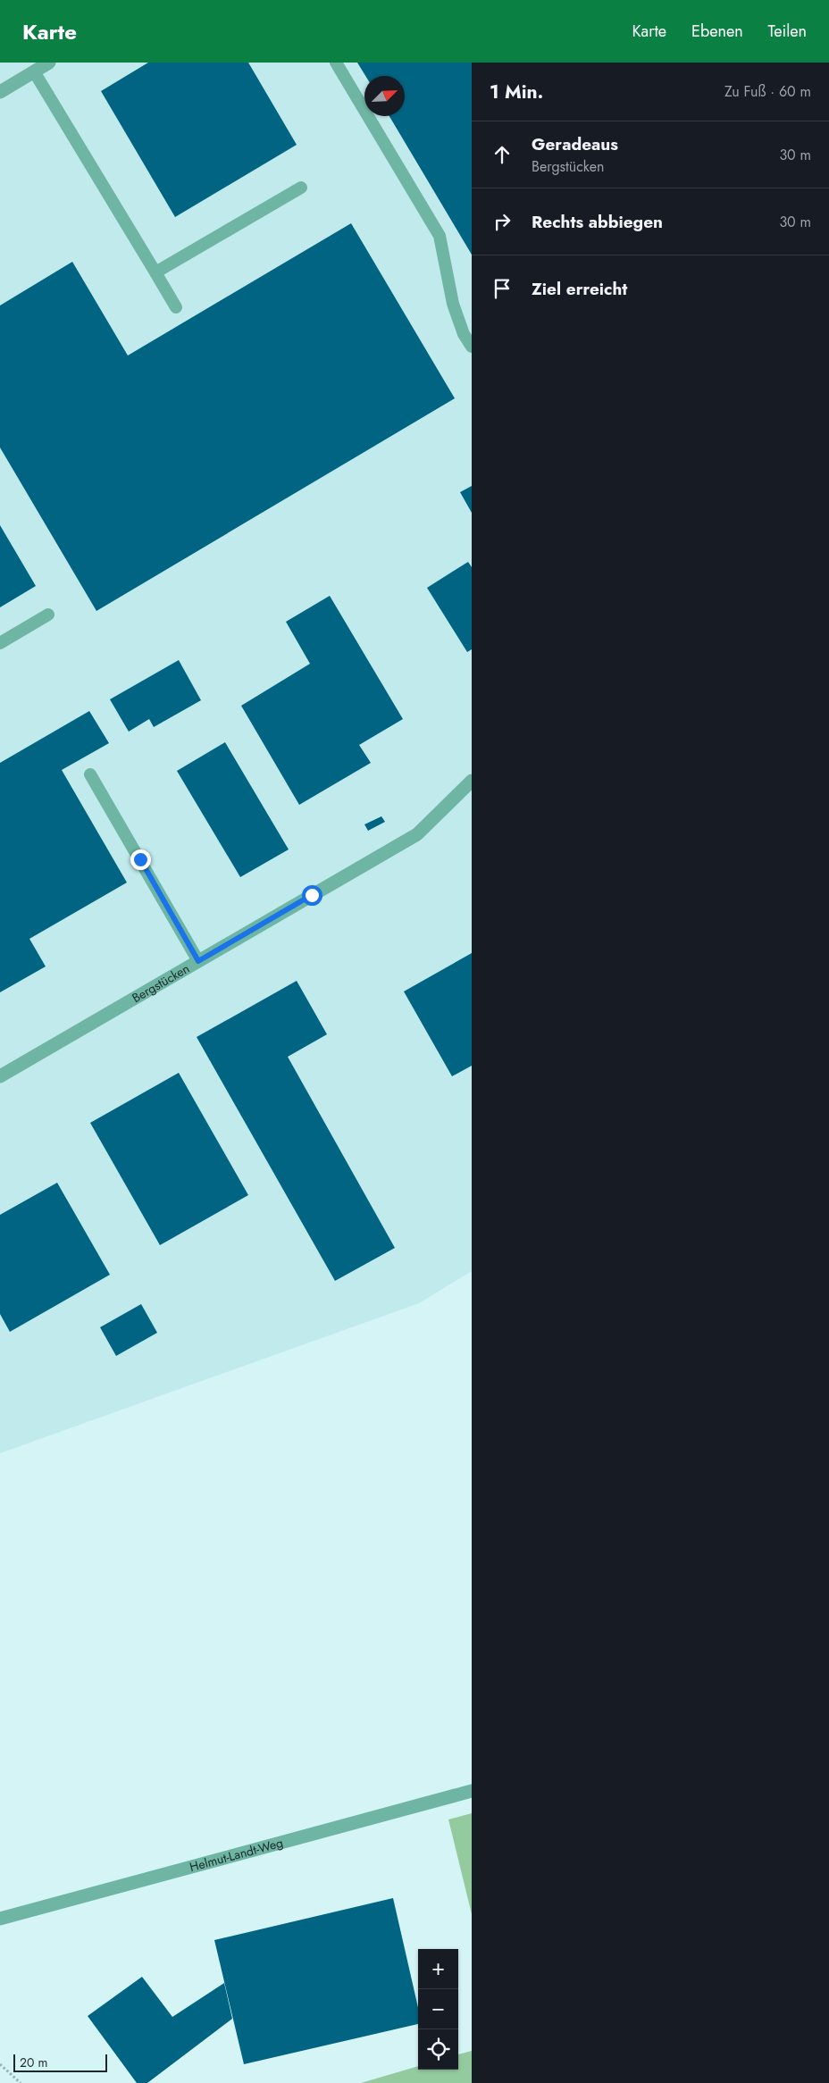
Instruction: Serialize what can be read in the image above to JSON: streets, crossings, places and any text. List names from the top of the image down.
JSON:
{
  "streets": {
    "street": ["Bergstücken", "Helmut-Landt-Weg"]
  },
  "scale_bar": "20 m",
  "north": "top right",
  "page": {
    "header": "Karte",
    "nav": ["Karte", "Ebenen", "Teilen"],
    "heading": ["1 Min.", "Zu Fuß · 60 m"],
    "list": [
      ["Geradeaus", "Bergstücken", "30 m"],
      ["Rechts abbiegen", "30 m"],
      "Ziel erreicht"
    ],
    "map_buttons": ["+", "−"],
    "scale": "20 m"
  }
}
